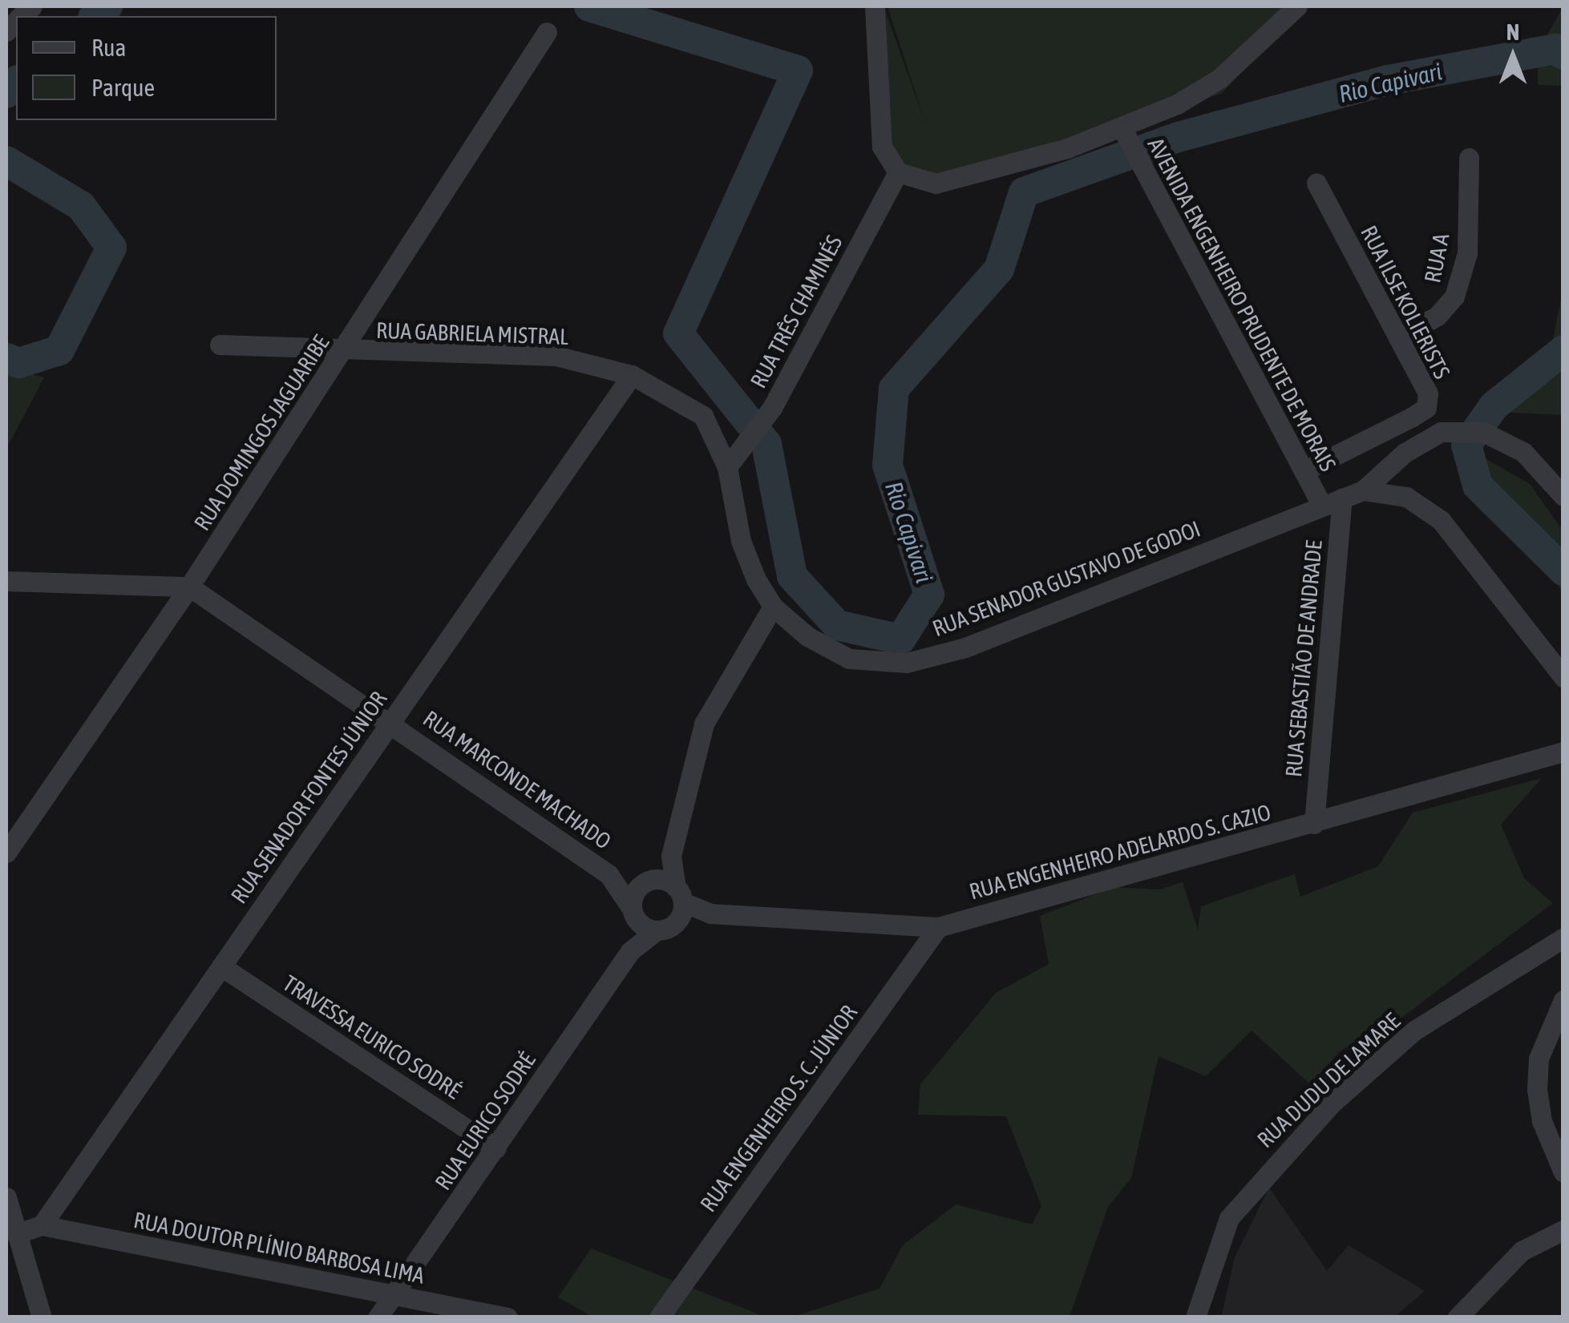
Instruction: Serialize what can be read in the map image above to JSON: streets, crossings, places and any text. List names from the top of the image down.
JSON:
{
  "streets": {
    "street": [
      "RUA A",
      "RUA ILSE KOLIERISTS",
      "AVENIDA ENGENHEIRO PRUDENTE DE MORAIS",
      "RUA TRÊS CHAMINÉS",
      "RUA GABRIELA MISTRAL",
      "RUA DOMINGOS JAGUARIBE",
      "RUA SENADOR GUSTAVO DE GODOI",
      "RUA SEBASTIÃO DE ANDRADE",
      "RUA MARCONDE MACHADO",
      "RUA SENADOR FONTES JÚNIOR",
      "RUA ENGENHEIRO ADELARDO S. CAZIO",
      "TRAVESSA EURICO SODRÉ",
      "RUA DUDU DE LAMARE",
      "RUA ENGENHEIRO S. C. JÚNIOR",
      "RUA EURICO SODRÉ",
      "RUA DOUTOR PLÍNIO BARBOSA LIMA"
    ]
  },
  "crossings": [
    ["RUA A", "RUA ILSE KOLIERISTS"],
    ["RUA ILSE KOLIERISTS", "AVENIDA ENGENHEIRO PRUDENTE DE MORAIS"],
    ["AVENIDA ENGENHEIRO PRUDENTE DE MORAIS", "RUA SENADOR GUSTAVO DE GODOI"],
    ["RUA TRÊS CHAMINÉS", "RUA GABRIELA MISTRAL"],
    ["RUA TRÊS CHAMINÉS", "RUA SENADOR GUSTAVO DE GODOI"],
    ["RUA GABRIELA MISTRAL", "RUA DOMINGOS JAGUARIBE"],
    ["RUA GABRIELA MISTRAL", "RUA SENADOR GUSTAVO DE GODOI"],
    ["RUA GABRIELA MISTRAL", "RUA SENADOR FONTES JÚNIOR"],
    ["RUA DOMINGOS JAGUARIBE", "RUA MARCONDE MACHADO"],
    ["RUA SENADOR GUSTAVO DE GODOI", "RUA SEBASTIÃO DE ANDRADE"],
    ["RUA SEBASTIÃO DE ANDRADE", "RUA ENGENHEIRO ADELARDO S. CAZIO"],
    ["RUA MARCONDE MACHADO", "RUA SENADOR FONTES JÚNIOR"],
    ["RUA MARCONDE MACHADO", "RUA ENGENHEIRO ADELARDO S. CAZIO"],
    ["RUA MARCONDE MACHADO", "RUA EURICO SODRÉ"],
    ["RUA SENADOR FONTES JÚNIOR", "TRAVESSA EURICO SODRÉ"],
    ["RUA SENADOR FONTES JÚNIOR", "RUA DOUTOR PLÍNIO BARBOSA LIMA"],
    ["RUA ENGENHEIRO ADELARDO S. CAZIO", "RUA ENGENHEIRO S. C. JÚNIOR"],
    ["RUA ENGENHEIRO ADELARDO S. CAZIO", "RUA EURICO SODRÉ"],
    ["TRAVESSA EURICO SODRÉ", "RUA EURICO SODRÉ"],
    ["RUA EURICO SODRÉ", "RUA DOUTOR PLÍNIO BARBOSA LIMA"]
  ],
  "water": ["Rio Capivari"],
  "legend": ["Rua", "Parque"],
  "north": "top"
}
